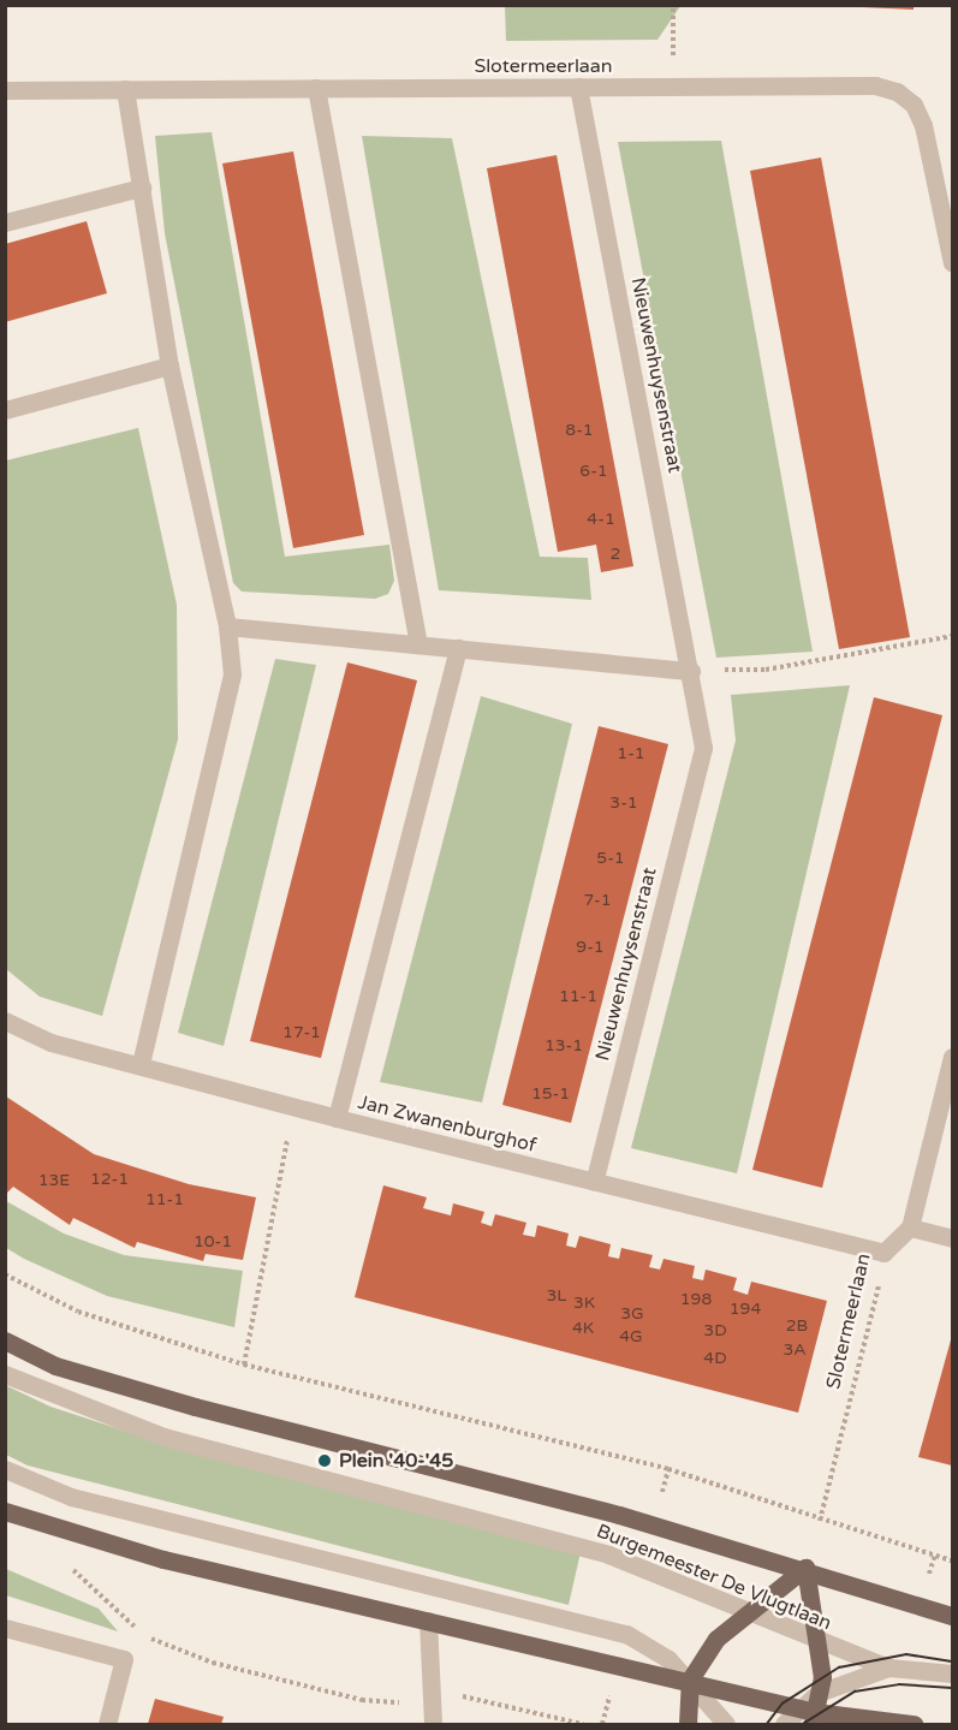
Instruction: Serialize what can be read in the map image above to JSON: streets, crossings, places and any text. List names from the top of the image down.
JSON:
{
  "streets": {
    "main road": ["Burgemeester De Vlugtlaan"],
    "street": ["Slotermeerlaan", "Nieuwenhuysenstraat", "Jan Zwanenburghof"]
  },
  "crossings": [
    ["Slotermeerlaan", "Nieuwenhuysenstraat"],
    ["Slotermeerlaan", "Jan Zwanenburghof"],
    ["Nieuwenhuysenstraat", "Jan Zwanenburghof"]
  ],
  "places": ["Plein '40-'45"],
  "house_numbers": [
    "8-1",
    "6-1",
    "4-1",
    "2",
    "1-1",
    "3-1",
    "5-1",
    "7-1",
    "9-1",
    "11-1",
    "17-1",
    "13-1",
    "15-1",
    "12-1",
    "13E",
    "11-1",
    "10-1",
    "3L",
    "198",
    "3K",
    "194",
    "3G",
    "2B",
    "4K",
    "3D",
    "4G",
    "3A",
    "4D"
  ]
}
